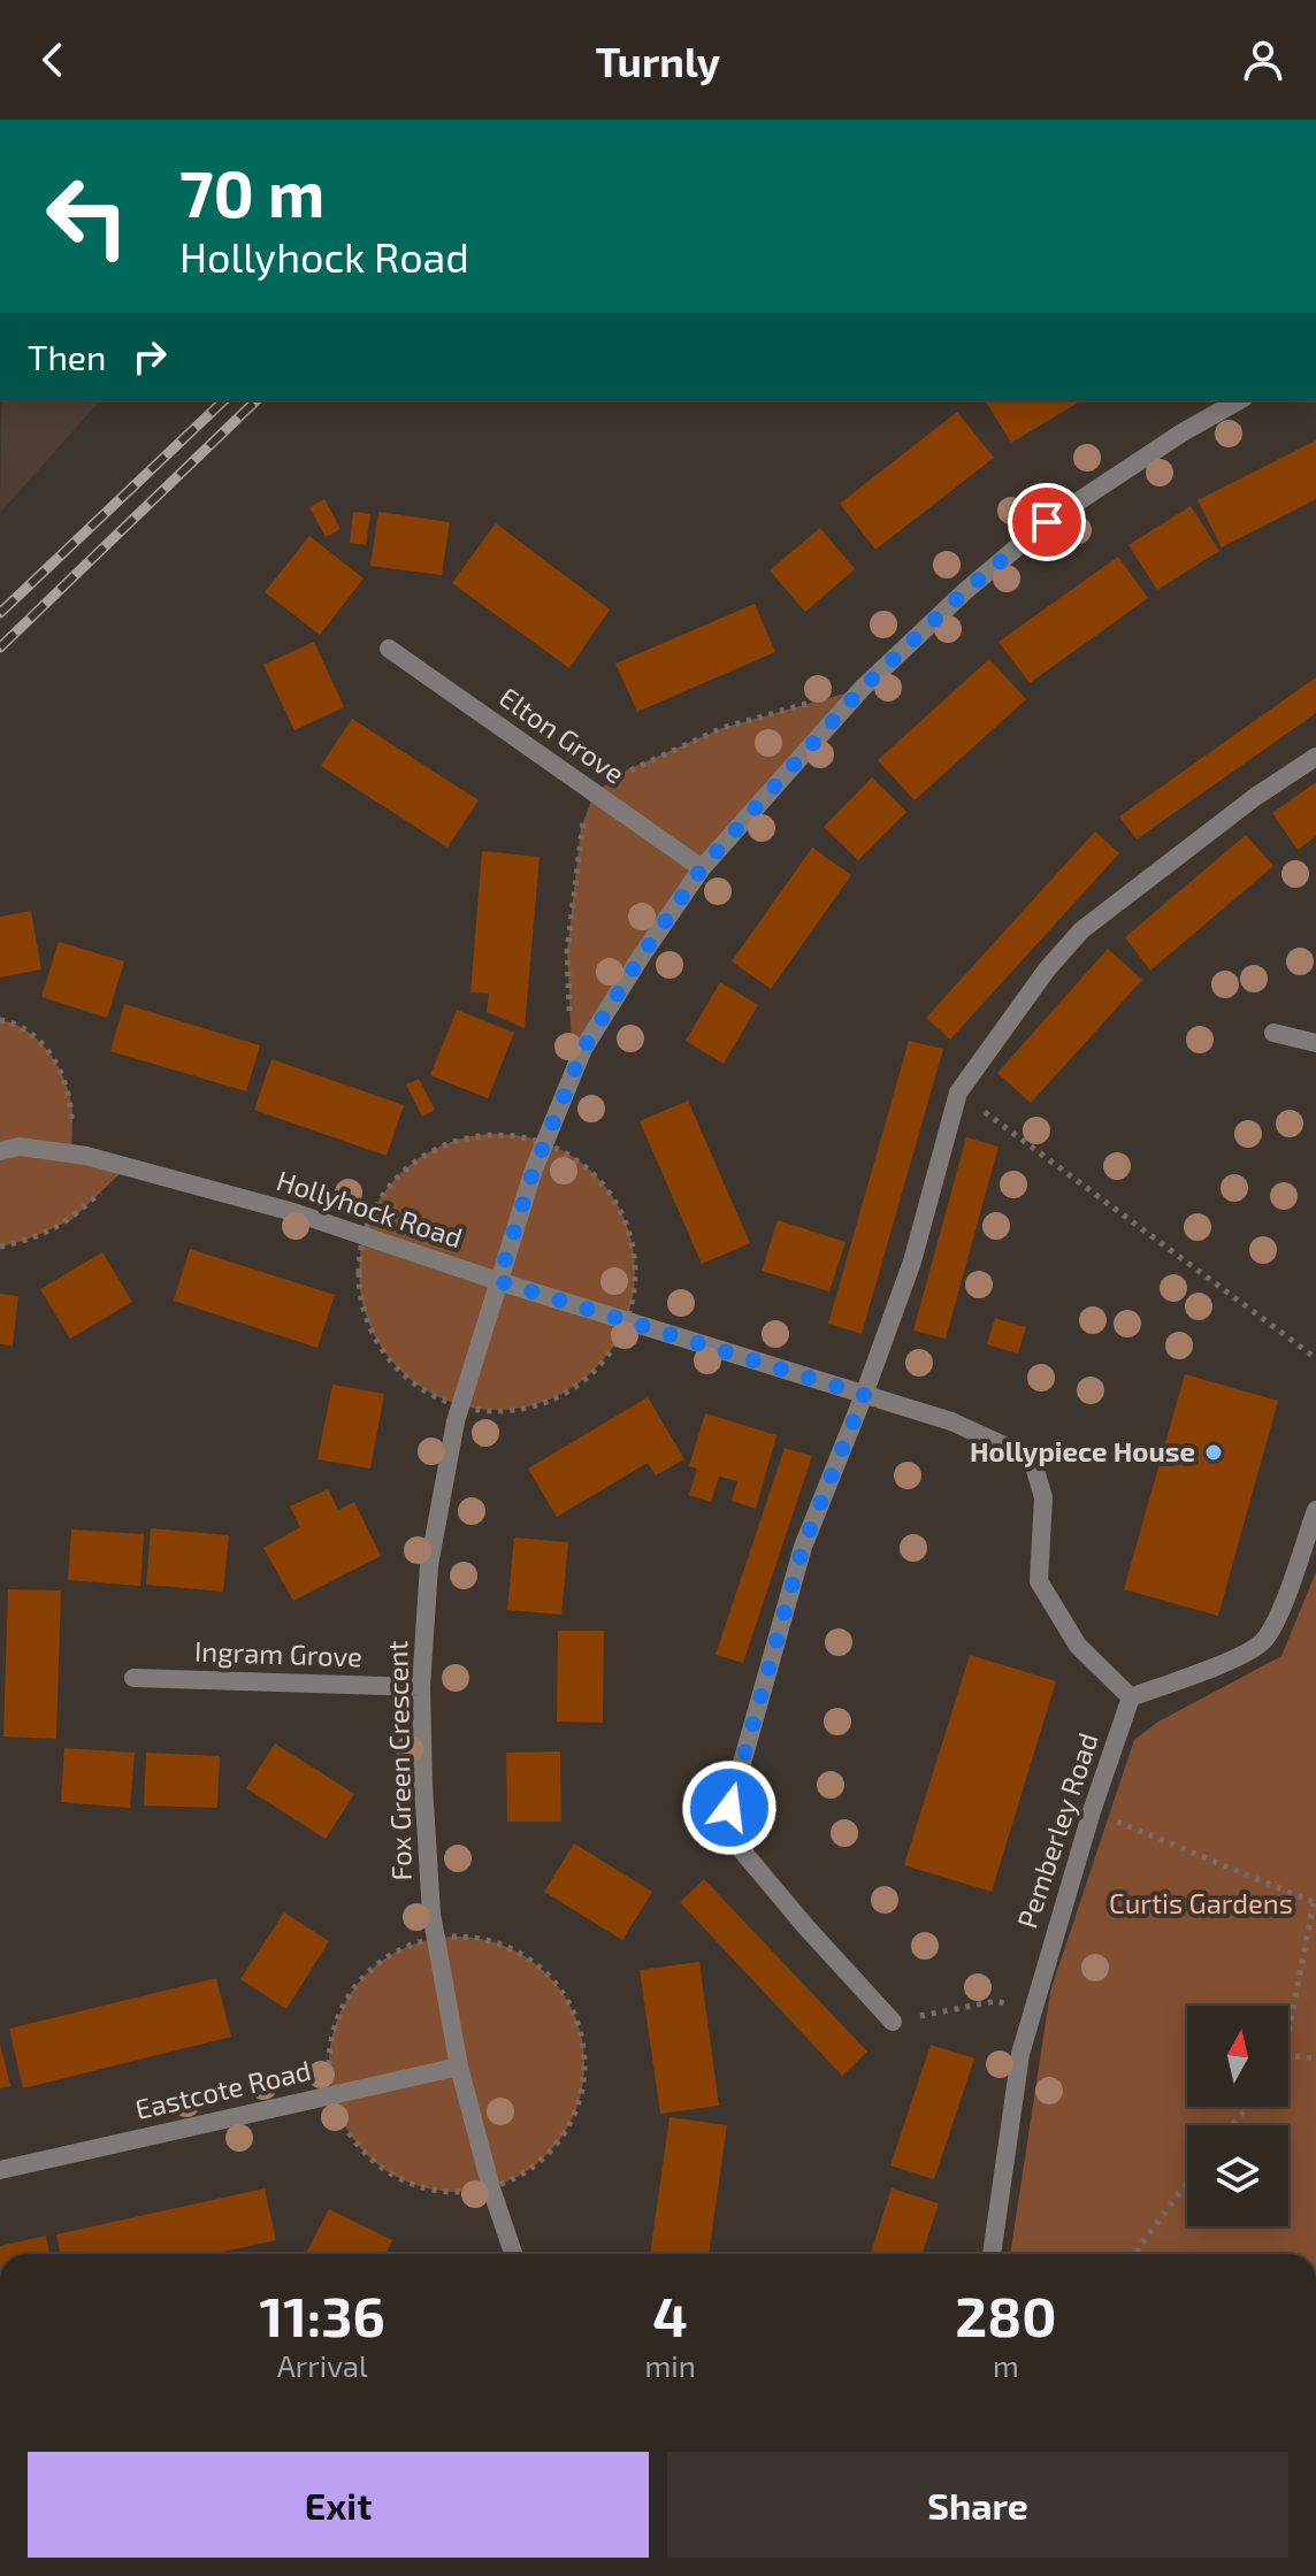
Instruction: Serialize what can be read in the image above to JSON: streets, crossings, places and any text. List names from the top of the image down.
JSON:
{
  "streets": {
    "street": [
      "Elton Grove",
      "Hollyhock Road",
      "Ingram Grove",
      "Fox Green Crescent",
      "Pemberley Road",
      "Eastcote Road"
    ]
  },
  "crossings": [
    ["Elton Grove", "Fox Green Crescent"],
    ["Hollyhock Road", "Fox Green Crescent"],
    ["Hollyhock Road", "Pemberley Road"],
    ["Ingram Grove", "Fox Green Crescent"],
    ["Fox Green Crescent", "Eastcote Road"]
  ],
  "parks": ["Curtis Gardens"],
  "places": ["Hollypiece House"],
  "north": "top",
  "page": {
    "header": "Turnly",
    "turn": ["70 m", "Hollyhock Road"],
    "then": "Then",
    "eta": [
      "11:36",
      "Arrival",
      "4",
      "min",
      "280",
      "m"
    ],
    "buttons": ["Exit", "Share"]
  }
}
